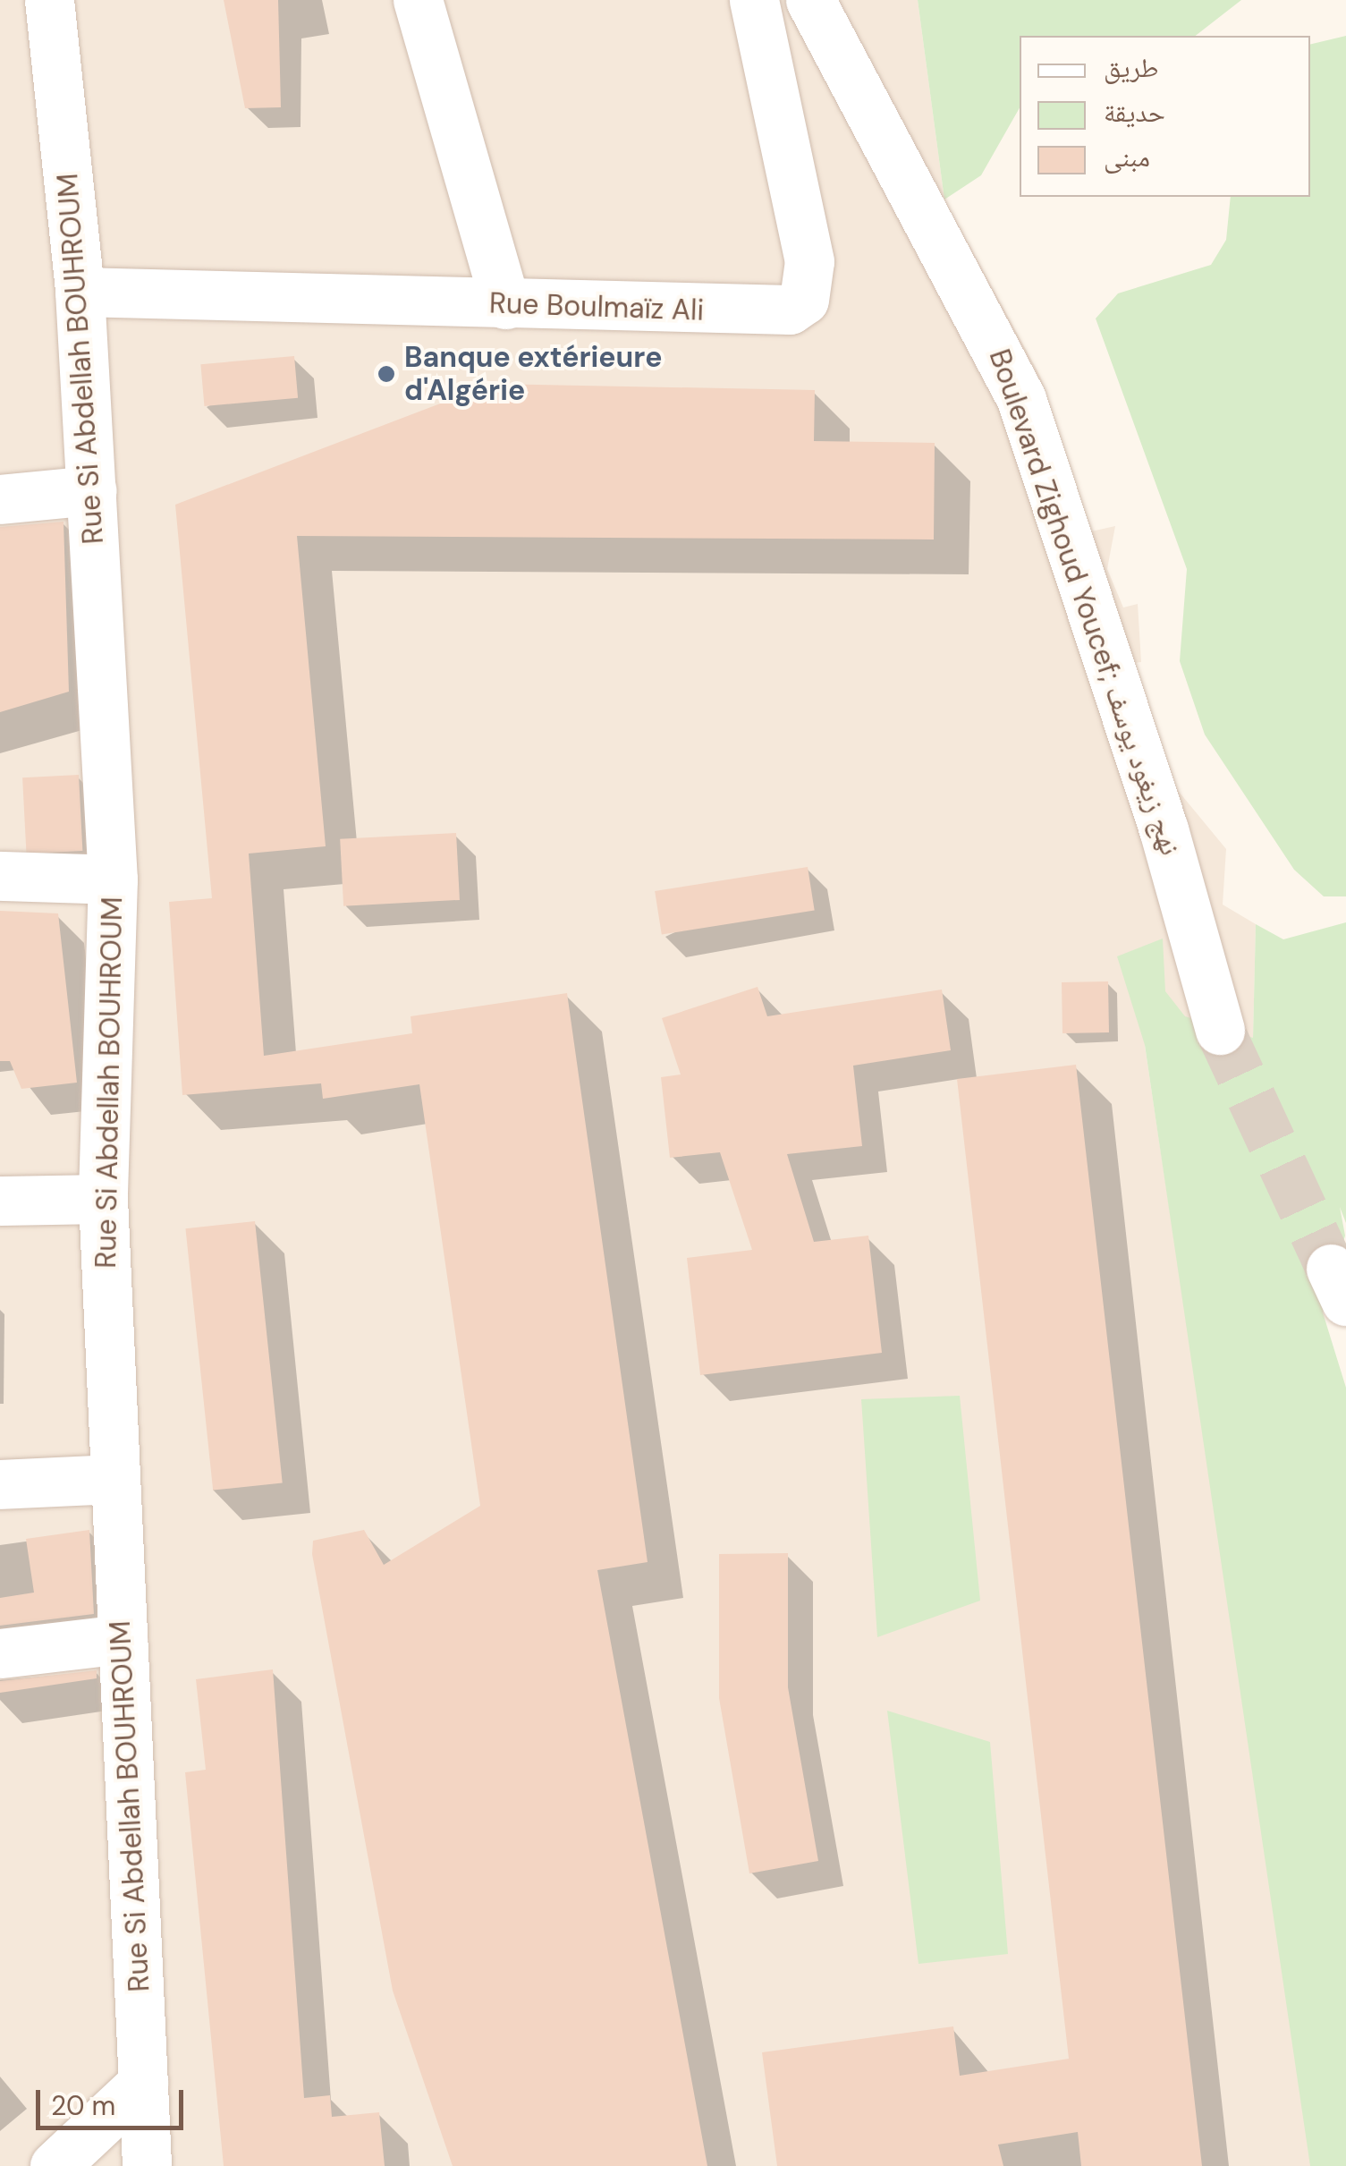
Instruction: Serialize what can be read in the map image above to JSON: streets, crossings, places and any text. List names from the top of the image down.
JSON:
{
  "streets": {
    "street": ["Rue Boulmaïz Ali", "Rue Si Abdellah BOUHROUM", "Boulevard Zighoud Youcef; نهج زيغود يوسف"]
  },
  "crossings": [
    ["Rue Boulmaïz Ali", "Rue Si Abdellah BOUHROUM"]
  ],
  "places": ["Banque extérieure d'Algérie"],
  "legend": ["طريق", "حديقة", "مبنى"],
  "scale_bar": "20 m"
}
